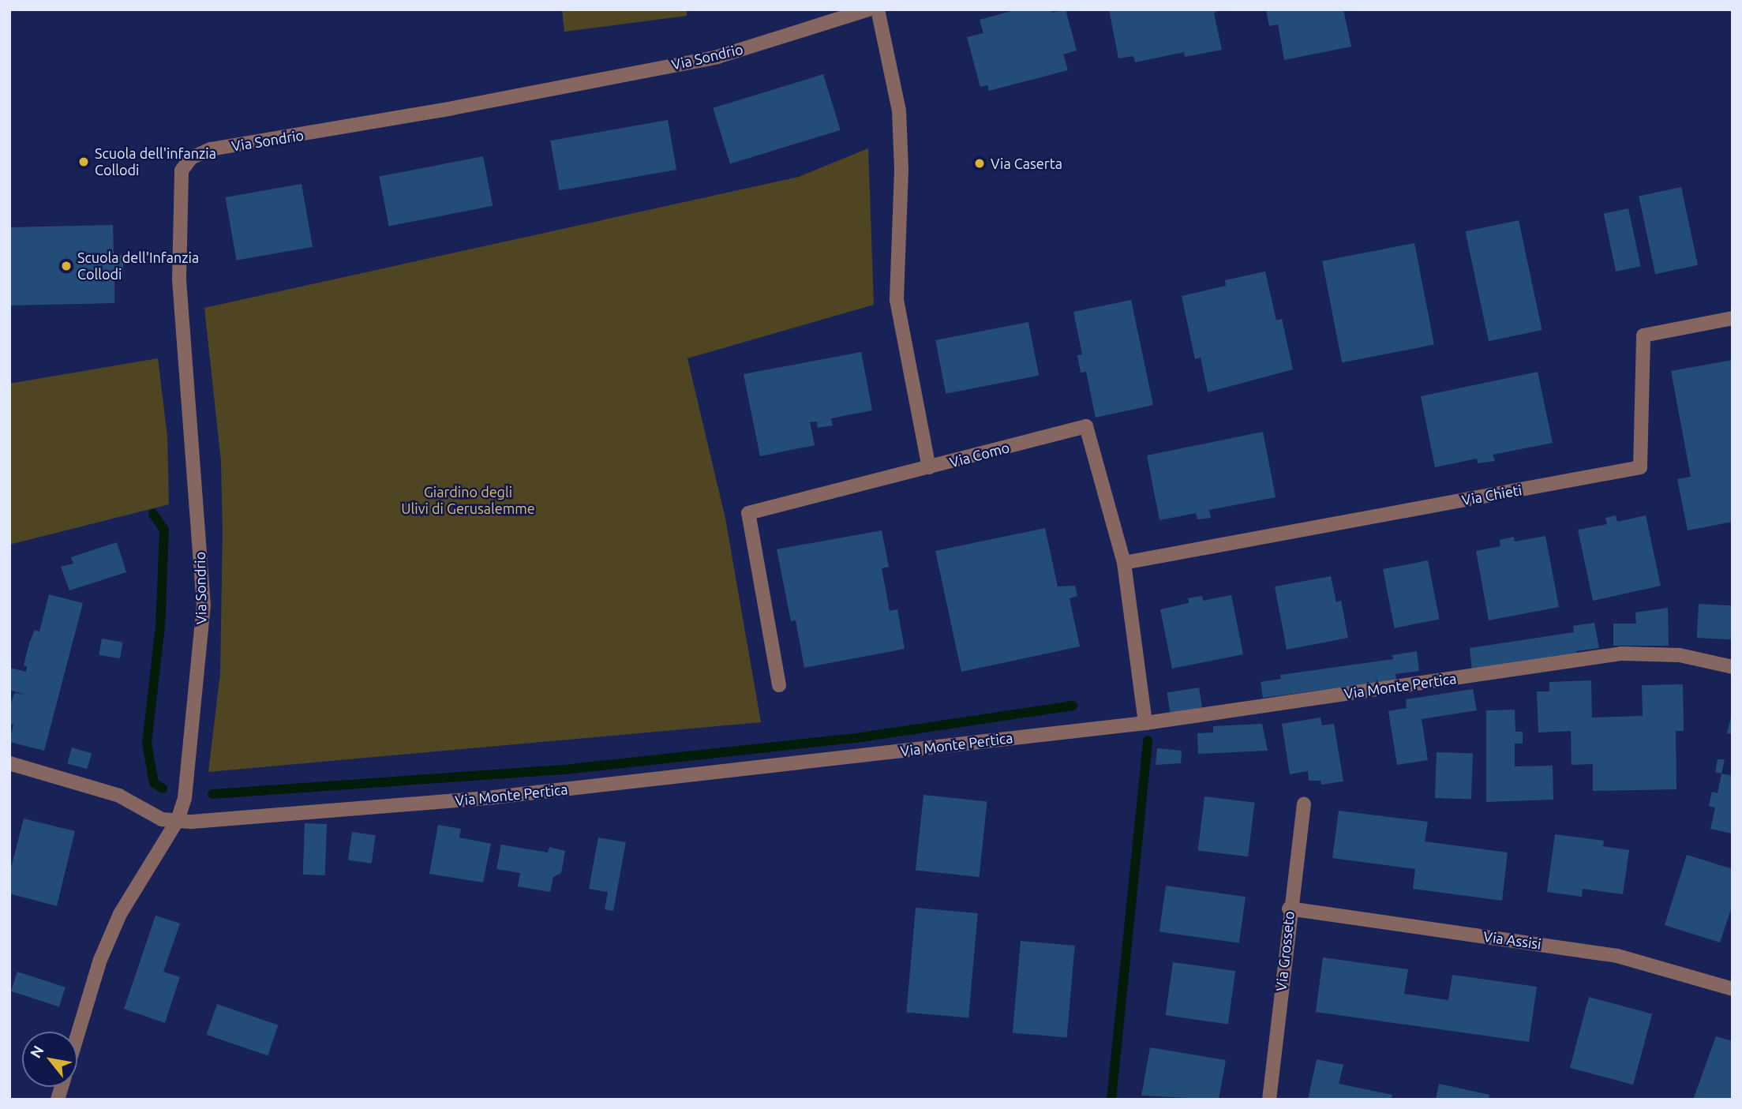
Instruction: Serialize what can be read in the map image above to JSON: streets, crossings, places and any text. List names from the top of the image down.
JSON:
{
  "streets": {
    "street": [
      "Via Sondrio",
      "Via Como",
      "Via Chieti",
      "Via Monte Pertica",
      "Via Assisi",
      "Via Grosseto"
    ]
  },
  "crossings": [
    ["Via Sondrio", "Via Monte Pertica"],
    ["Via Como", "Via Chieti"],
    ["Via Como", "Via Monte Pertica"],
    ["Via Assisi", "Via Grosseto"]
  ],
  "parks": ["Giardino degli Ulivi di Gerusalemme"],
  "places": ["Scuola dell'infanzia Collodi", "Via Caserta", "Scuola dell'Infanzia Collodi"],
  "north": "top left"
}
